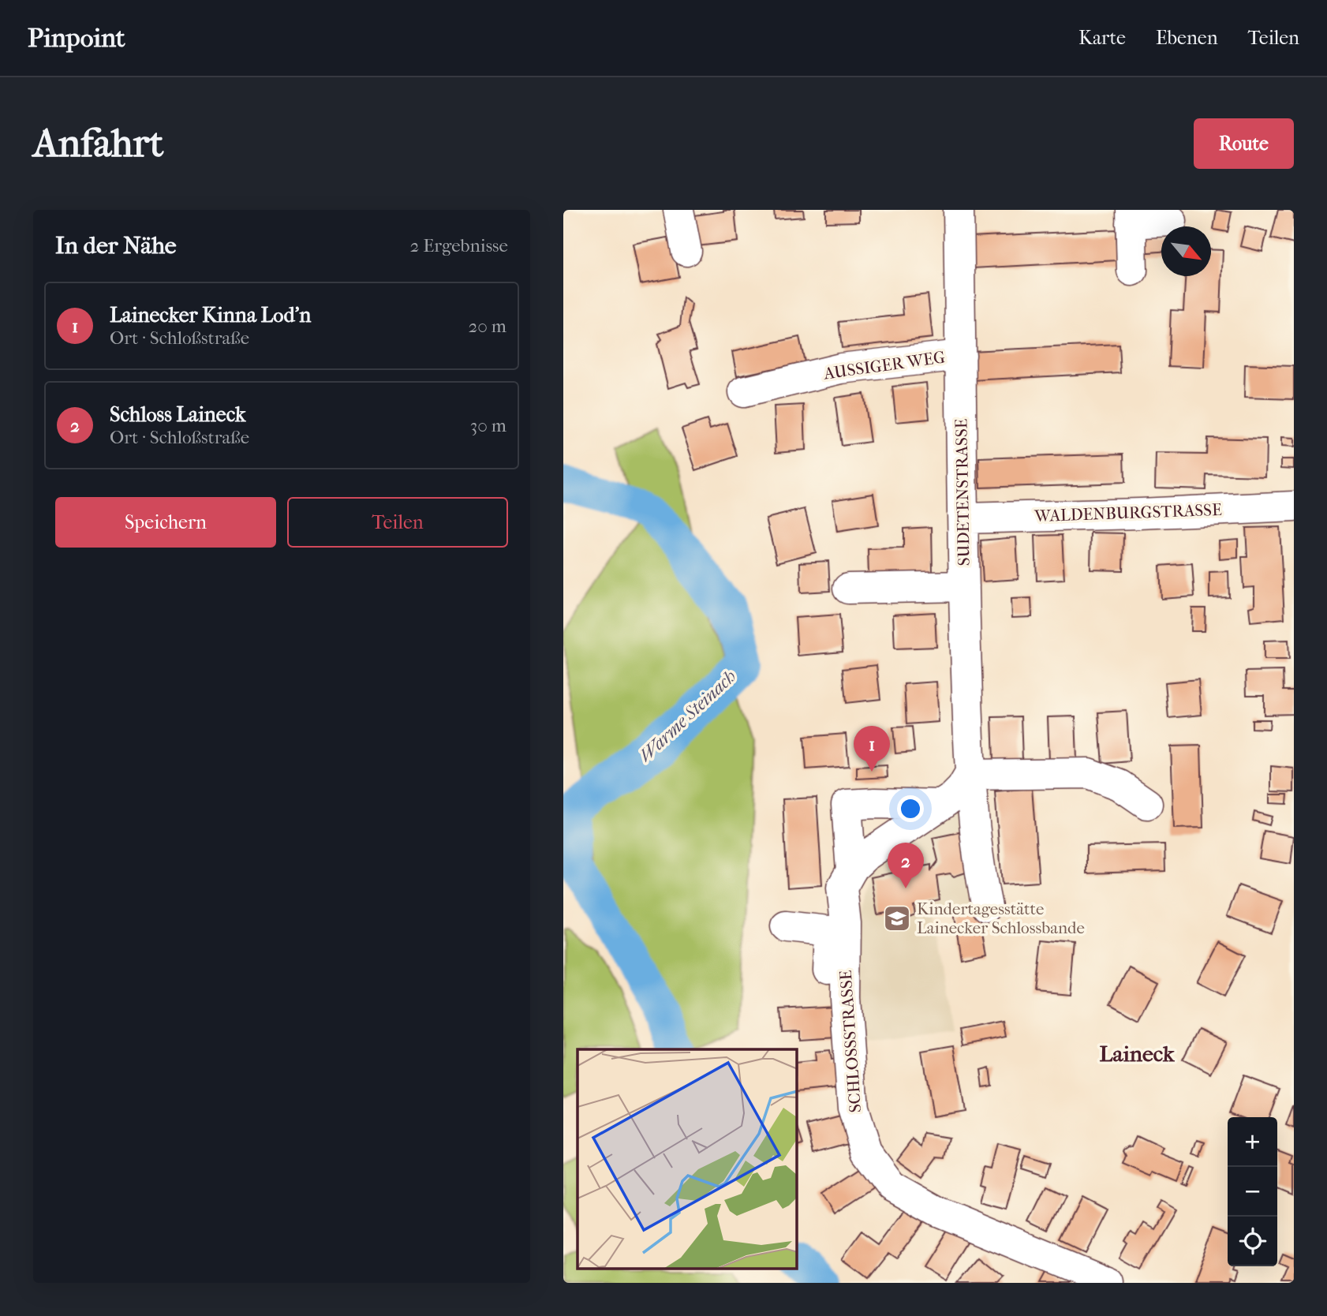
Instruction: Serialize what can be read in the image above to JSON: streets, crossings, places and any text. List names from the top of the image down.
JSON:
{
  "streets": {
    "street": [
      "AUSSIGER WEG",
      "SUDETENSTRASSE",
      "WALDENBURGSTRASSE",
      "SCHLOSSSTRASSE"
    ]
  },
  "crossings": [
    ["AUSSIGER WEG", "SUDETENSTRASSE"],
    ["SUDETENSTRASSE", "WALDENBURGSTRASSE"],
    ["SUDETENSTRASSE", "SCHLOSSSTRASSE"]
  ],
  "districts": ["Laineck"],
  "water": ["Warme Steinach"],
  "places": {
    "school or university": ["Kindertagesstätte Lainecker Schlossbande"]
  },
  "north": "bottom right",
  "page": {
    "header": "Pinpoint",
    "nav": ["Karte", "Ebenen", "Teilen"],
    "buttons": [
      "Route",
      ["Speichern", "Teilen"]
    ],
    "title": "Anfahrt",
    "heading": ["In der Nähe", "2 Ergebnisse"],
    "list": [
      {
        "mark": "1",
        "name": "Lainecker Kinna Lod'n",
        "note": "Ort · Schloßstraße",
        "value": "20 m"
      },
      {
        "mark": "2",
        "name": "Schloss Laineck",
        "note": "Ort · Schloßstraße",
        "value": "30 m"
      }
    ],
    "pins": ["1", "2"],
    "map_buttons": ["+", "−"]
  }
}
